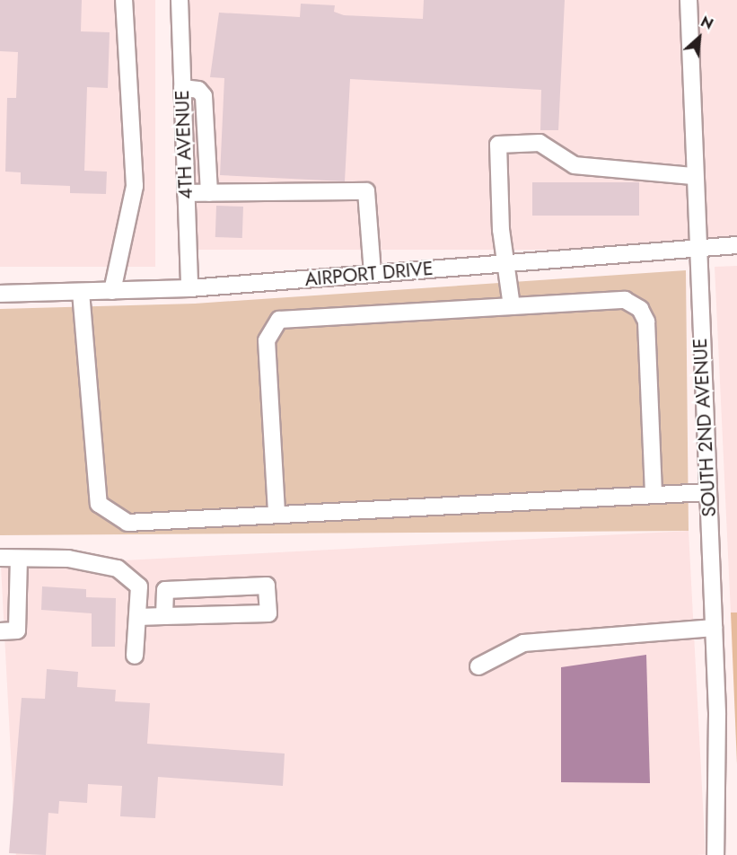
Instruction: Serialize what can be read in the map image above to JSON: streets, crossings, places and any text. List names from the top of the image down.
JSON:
{
  "streets": {
    "street": ["4TH AVENUE", "AIRPORT DRIVE", "SOUTH 2ND AVENUE"]
  },
  "crossings": [
    ["4TH AVENUE", "AIRPORT DRIVE"],
    ["AIRPORT DRIVE", "SOUTH 2ND AVENUE"]
  ],
  "north": "top right"
}
